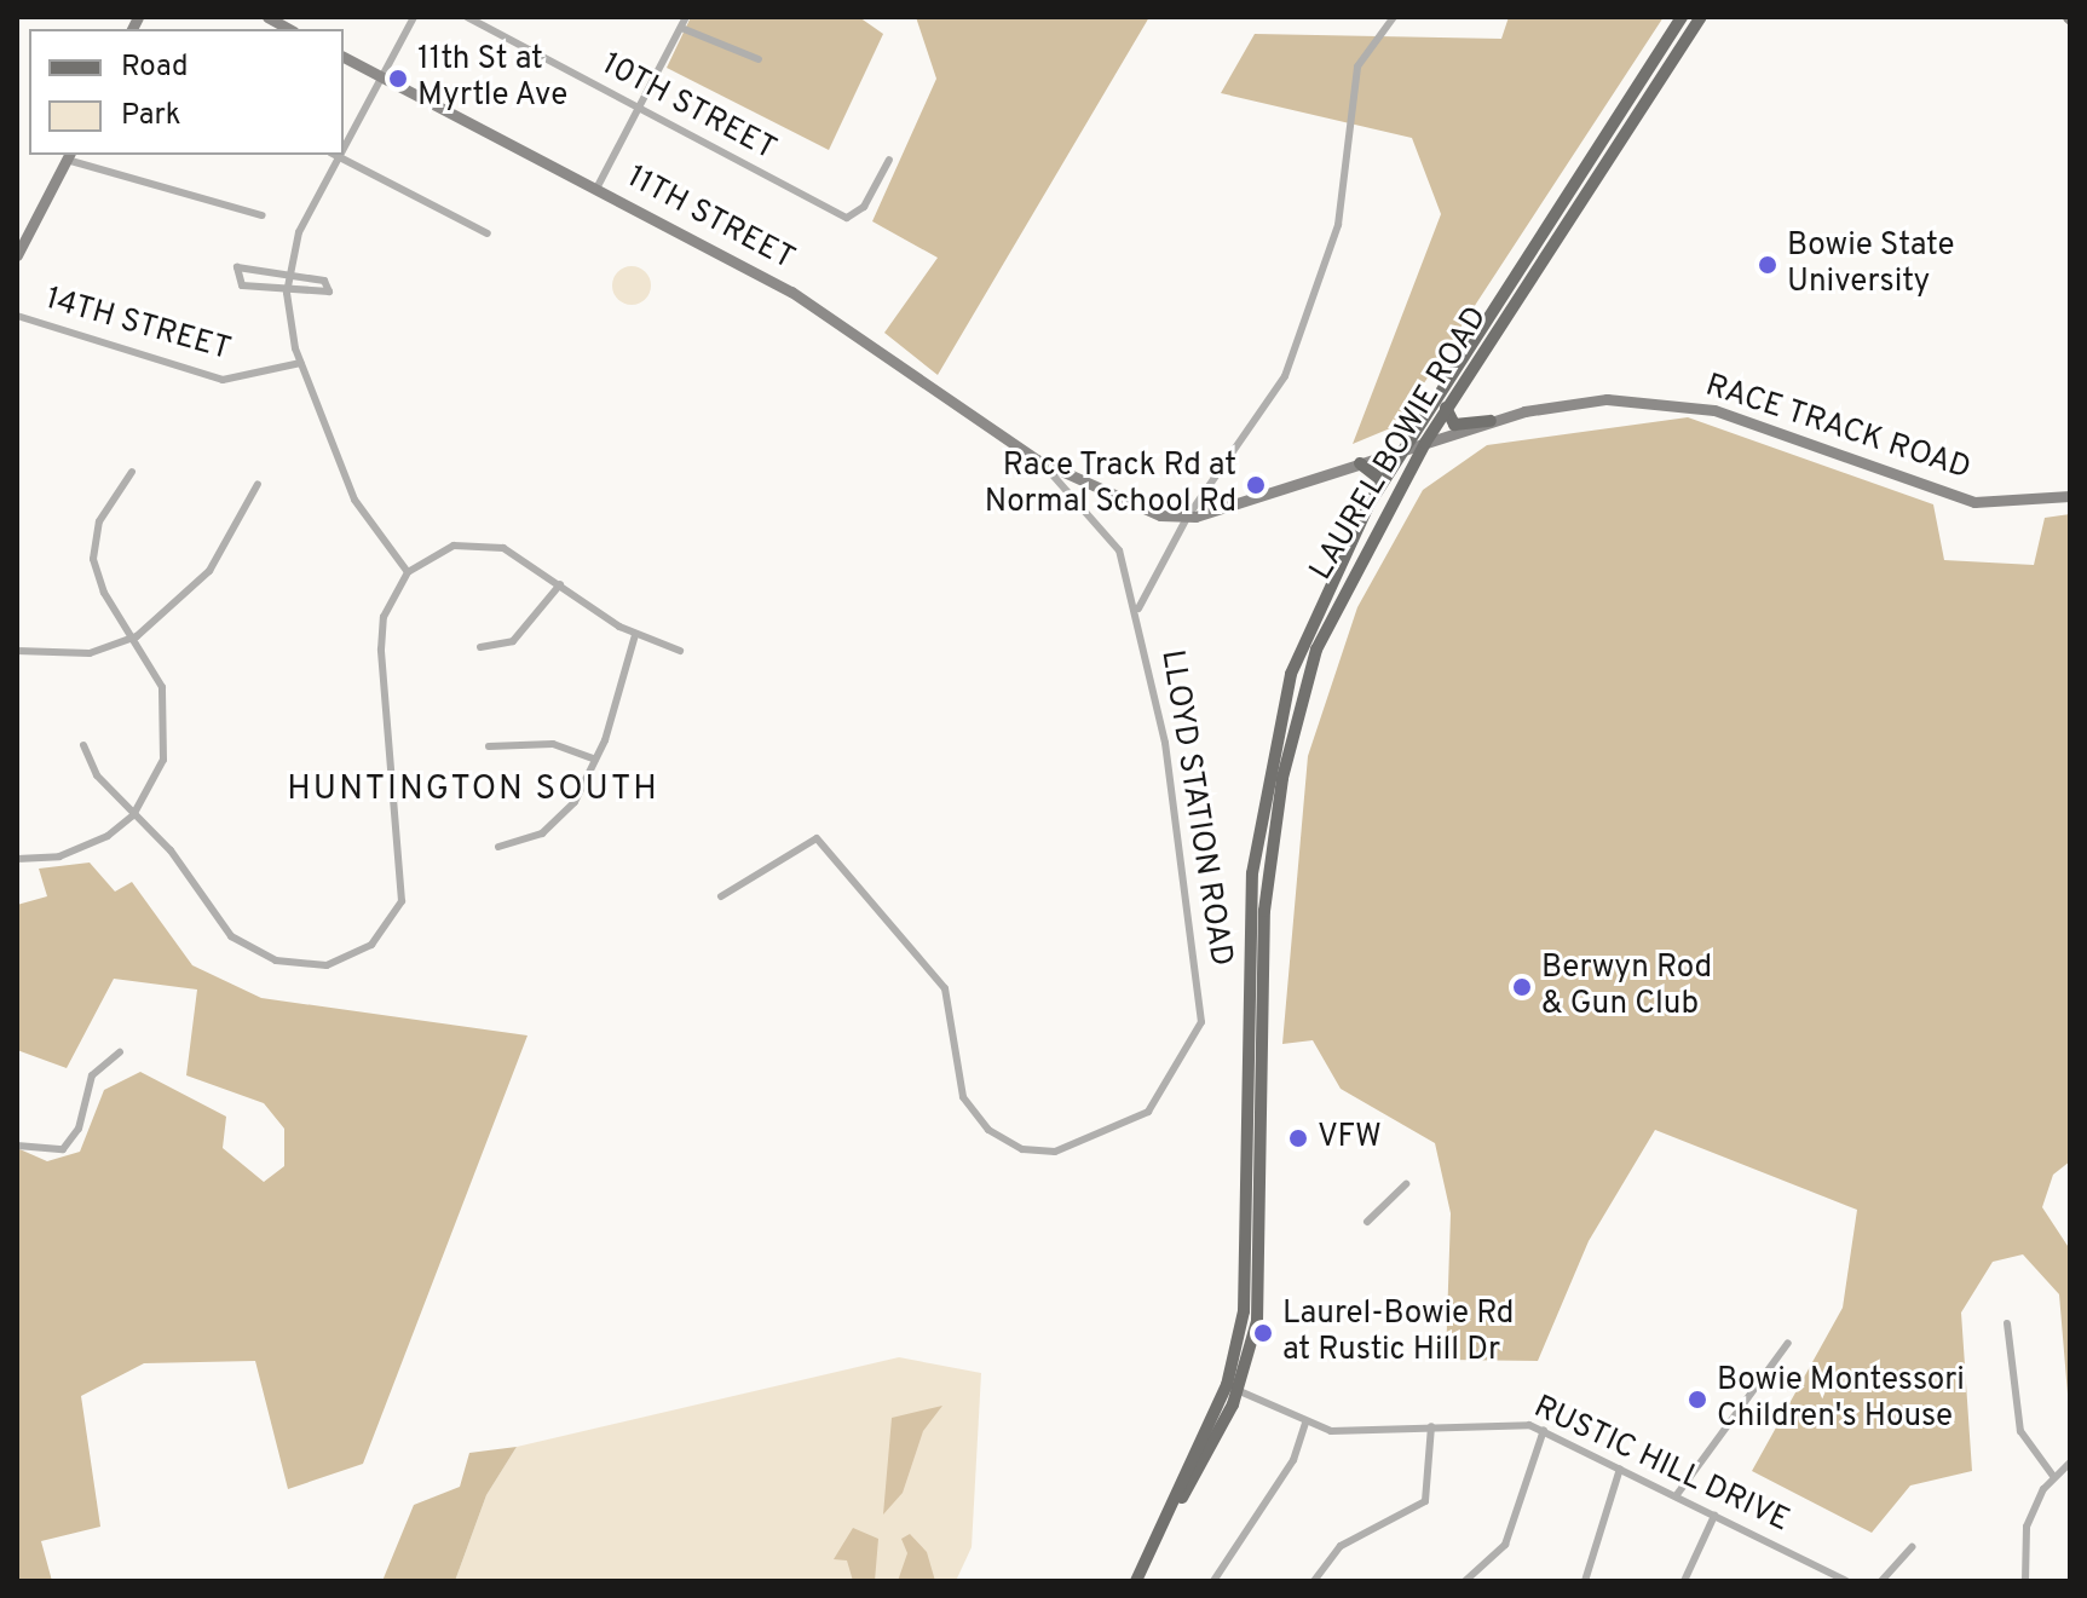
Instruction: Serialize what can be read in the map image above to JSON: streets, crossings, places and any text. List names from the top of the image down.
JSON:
{
  "streets": {
    "main road": ["11TH STREET", "RACE TRACK ROAD", "LAUREL BOWIE ROAD"],
    "street": [
      "10TH STREET",
      "14TH STREET",
      "LLOYD STATION ROAD",
      "RUSTIC HILL DRIVE"
    ]
  },
  "crossings": [
    ["11TH STREET", "RACE TRACK ROAD"],
    ["11TH STREET", "LLOYD STATION ROAD"],
    ["RACE TRACK ROAD", "LAUREL BOWIE ROAD"],
    ["RACE TRACK ROAD", "LLOYD STATION ROAD"],
    ["LAUREL BOWIE ROAD", "RUSTIC HILL DRIVE"]
  ],
  "districts": ["HUNTINGTON SOUTH"],
  "places": [
    "11th St at Myrtle Ave",
    "Bowie State University",
    "Race Track Rd at Normal School Rd",
    "Berwyn Rod & Gun Club",
    "VFW",
    "Laurel-Bowie Rd at Rustic Hill Dr",
    "Bowie Montessori Children's House"
  ],
  "legend": ["Road", "Park"]
}
